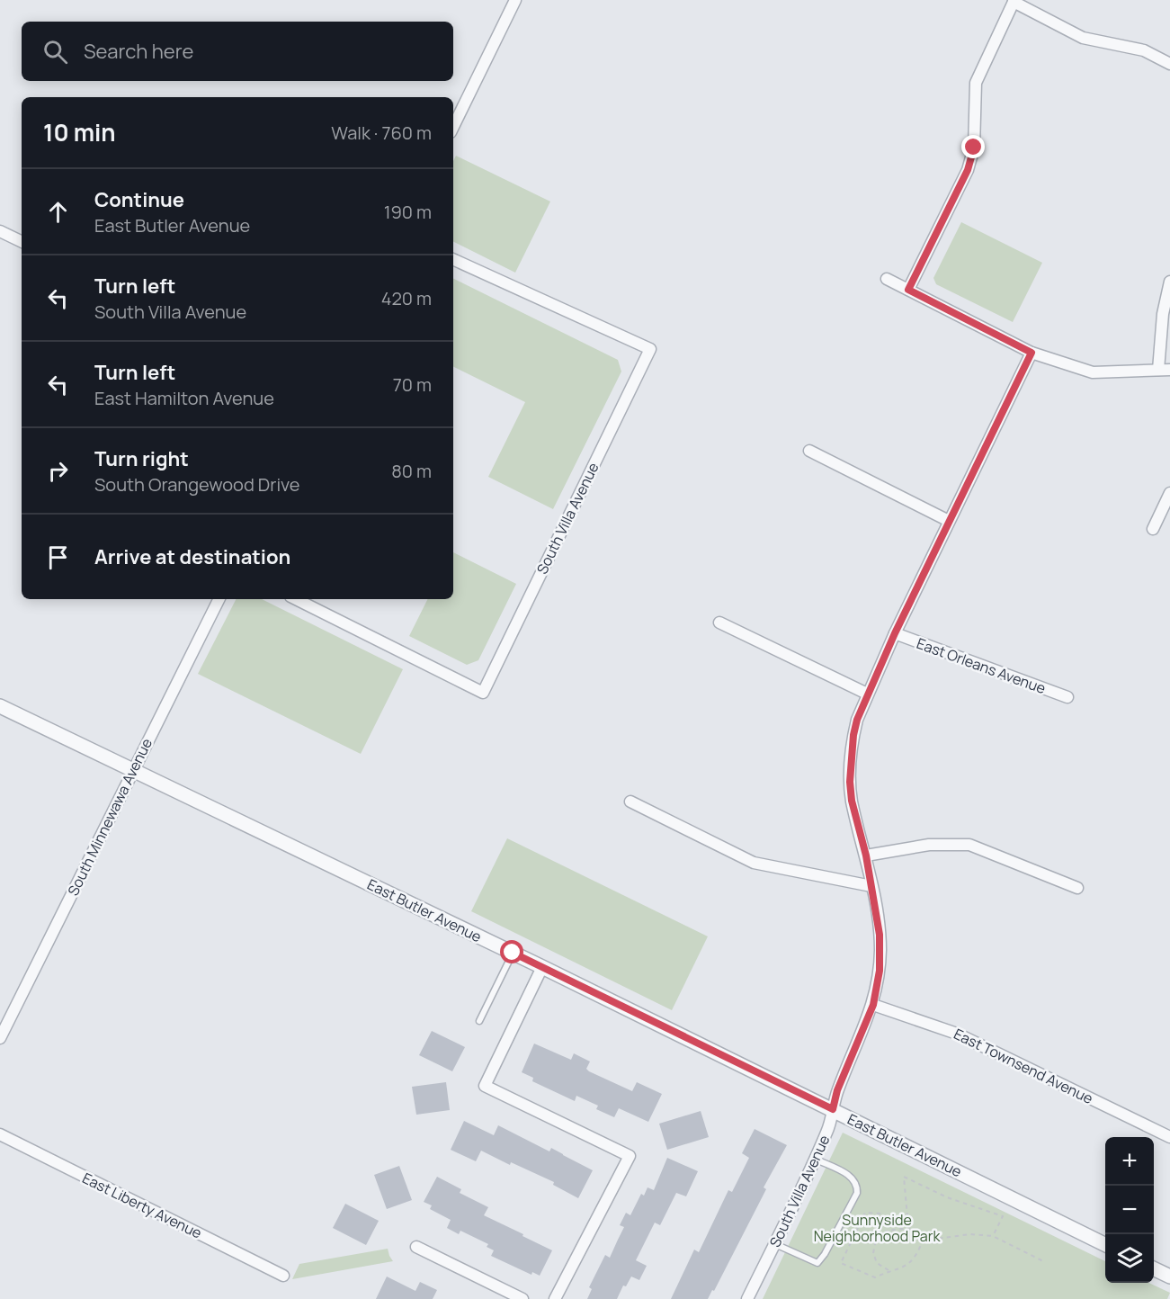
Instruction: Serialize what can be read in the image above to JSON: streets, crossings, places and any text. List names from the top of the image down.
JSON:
{
  "streets": {
    "street": [
      "South Villa Avenue",
      "East Orleans Avenue",
      "South Minnewawa Avenue",
      "East Butler Avenue",
      "East Townsend Avenue",
      "East Liberty Avenue"
    ]
  },
  "crossings": [
    ["South Villa Avenue", "East Orleans Avenue"],
    ["South Villa Avenue", "East Butler Avenue"],
    ["South Villa Avenue", "East Townsend Avenue"],
    ["South Minnewawa Avenue", "East Butler Avenue"]
  ],
  "parks": ["Sunnyside Neighborhood Park"],
  "page": {
    "search": "Search here",
    "heading": ["10 min", "Walk · 760 m"],
    "list": [
      ["Continue", "East Butler Avenue", "190 m"],
      ["Turn left", "South Villa Avenue", "420 m"],
      ["Turn left", "East Hamilton Avenue", "70 m"],
      ["Turn right", "South Orangewood Drive", "80 m"],
      "Arrive at destination"
    ],
    "map_buttons": ["+", "−"]
  }
}
